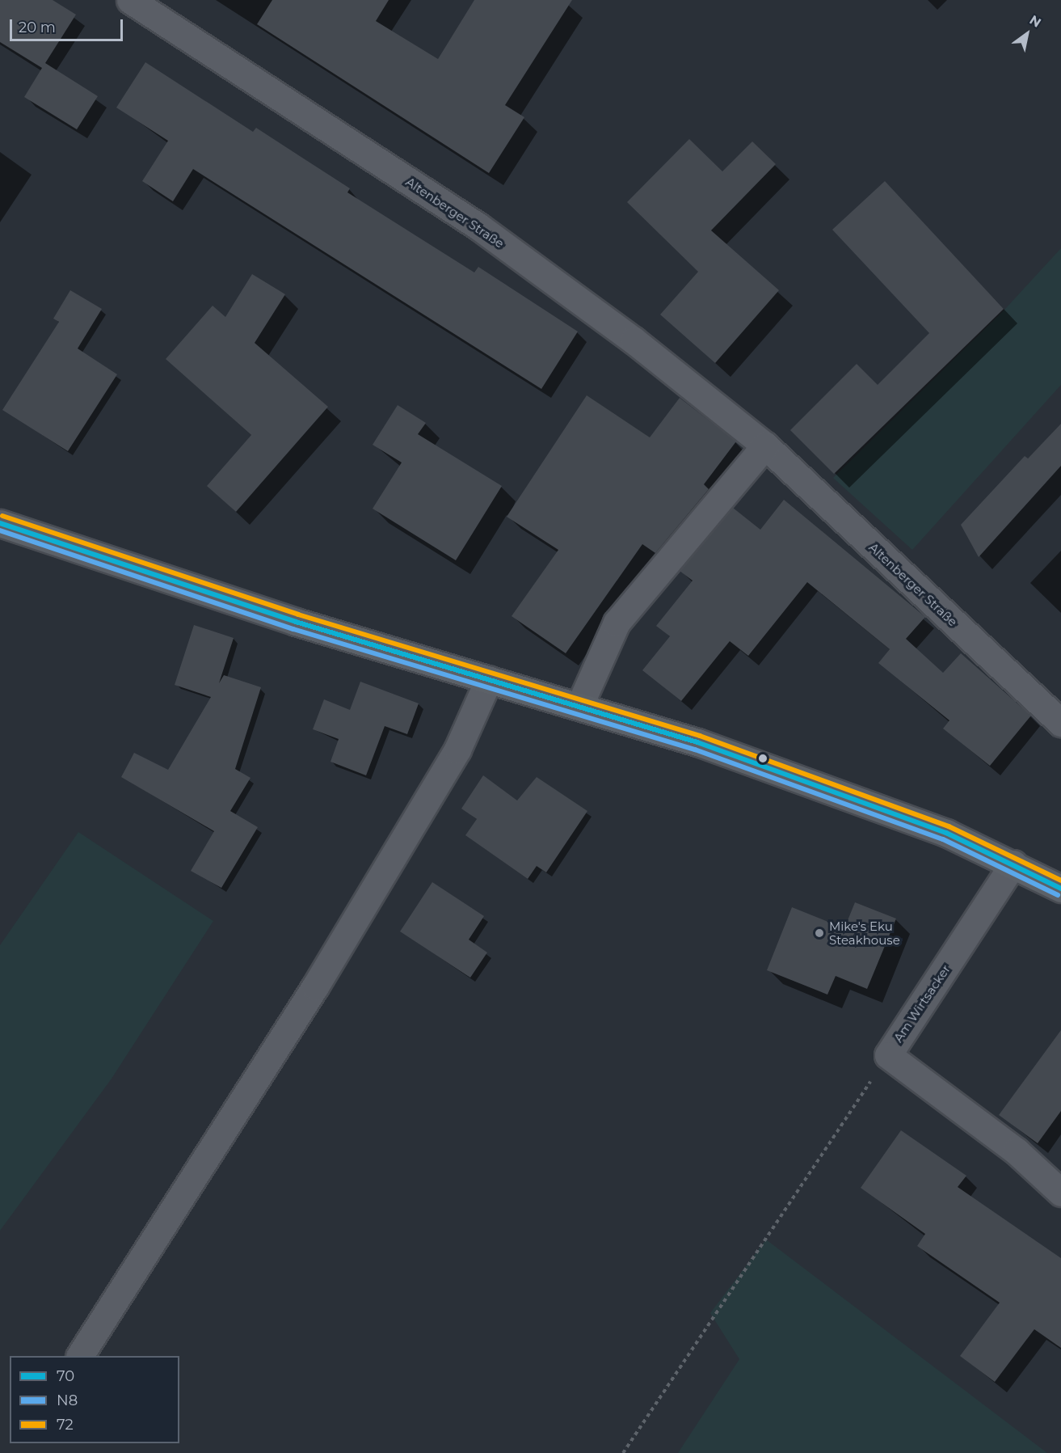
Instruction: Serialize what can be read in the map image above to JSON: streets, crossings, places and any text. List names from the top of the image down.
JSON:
{
  "streets": {
    "street": ["Altenberger Straße", "Am Wirtsacker"]
  },
  "places": ["Mike's Eku Steakhouse"],
  "lines": ["transit line 72", "transit line 70", "transit line N8"],
  "legend": ["70", "N8", "72"],
  "scale_bar": "20 m",
  "north": "top right"
}
